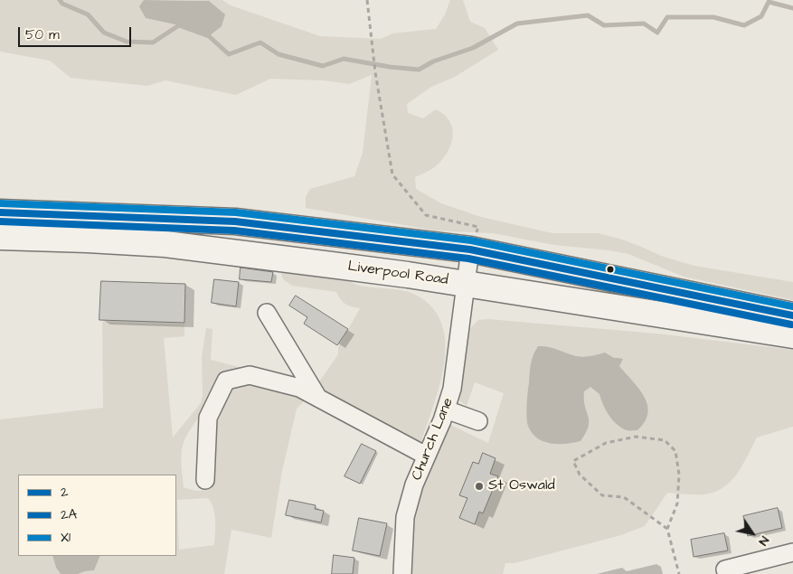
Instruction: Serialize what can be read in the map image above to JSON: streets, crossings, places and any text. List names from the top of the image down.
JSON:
{
  "streets": {
    "highway": ["Liverpool Road"],
    "street": ["Church Lane"]
  },
  "crossings": [
    ["Liverpool Road", "Church Lane"]
  ],
  "places": ["St Oswald"],
  "lines": ["transit line X1", "transit line 2", "transit line 2A"],
  "legend": ["2", "2A", "X1"],
  "scale_bar": "50 m",
  "north": "bottom right"
}
